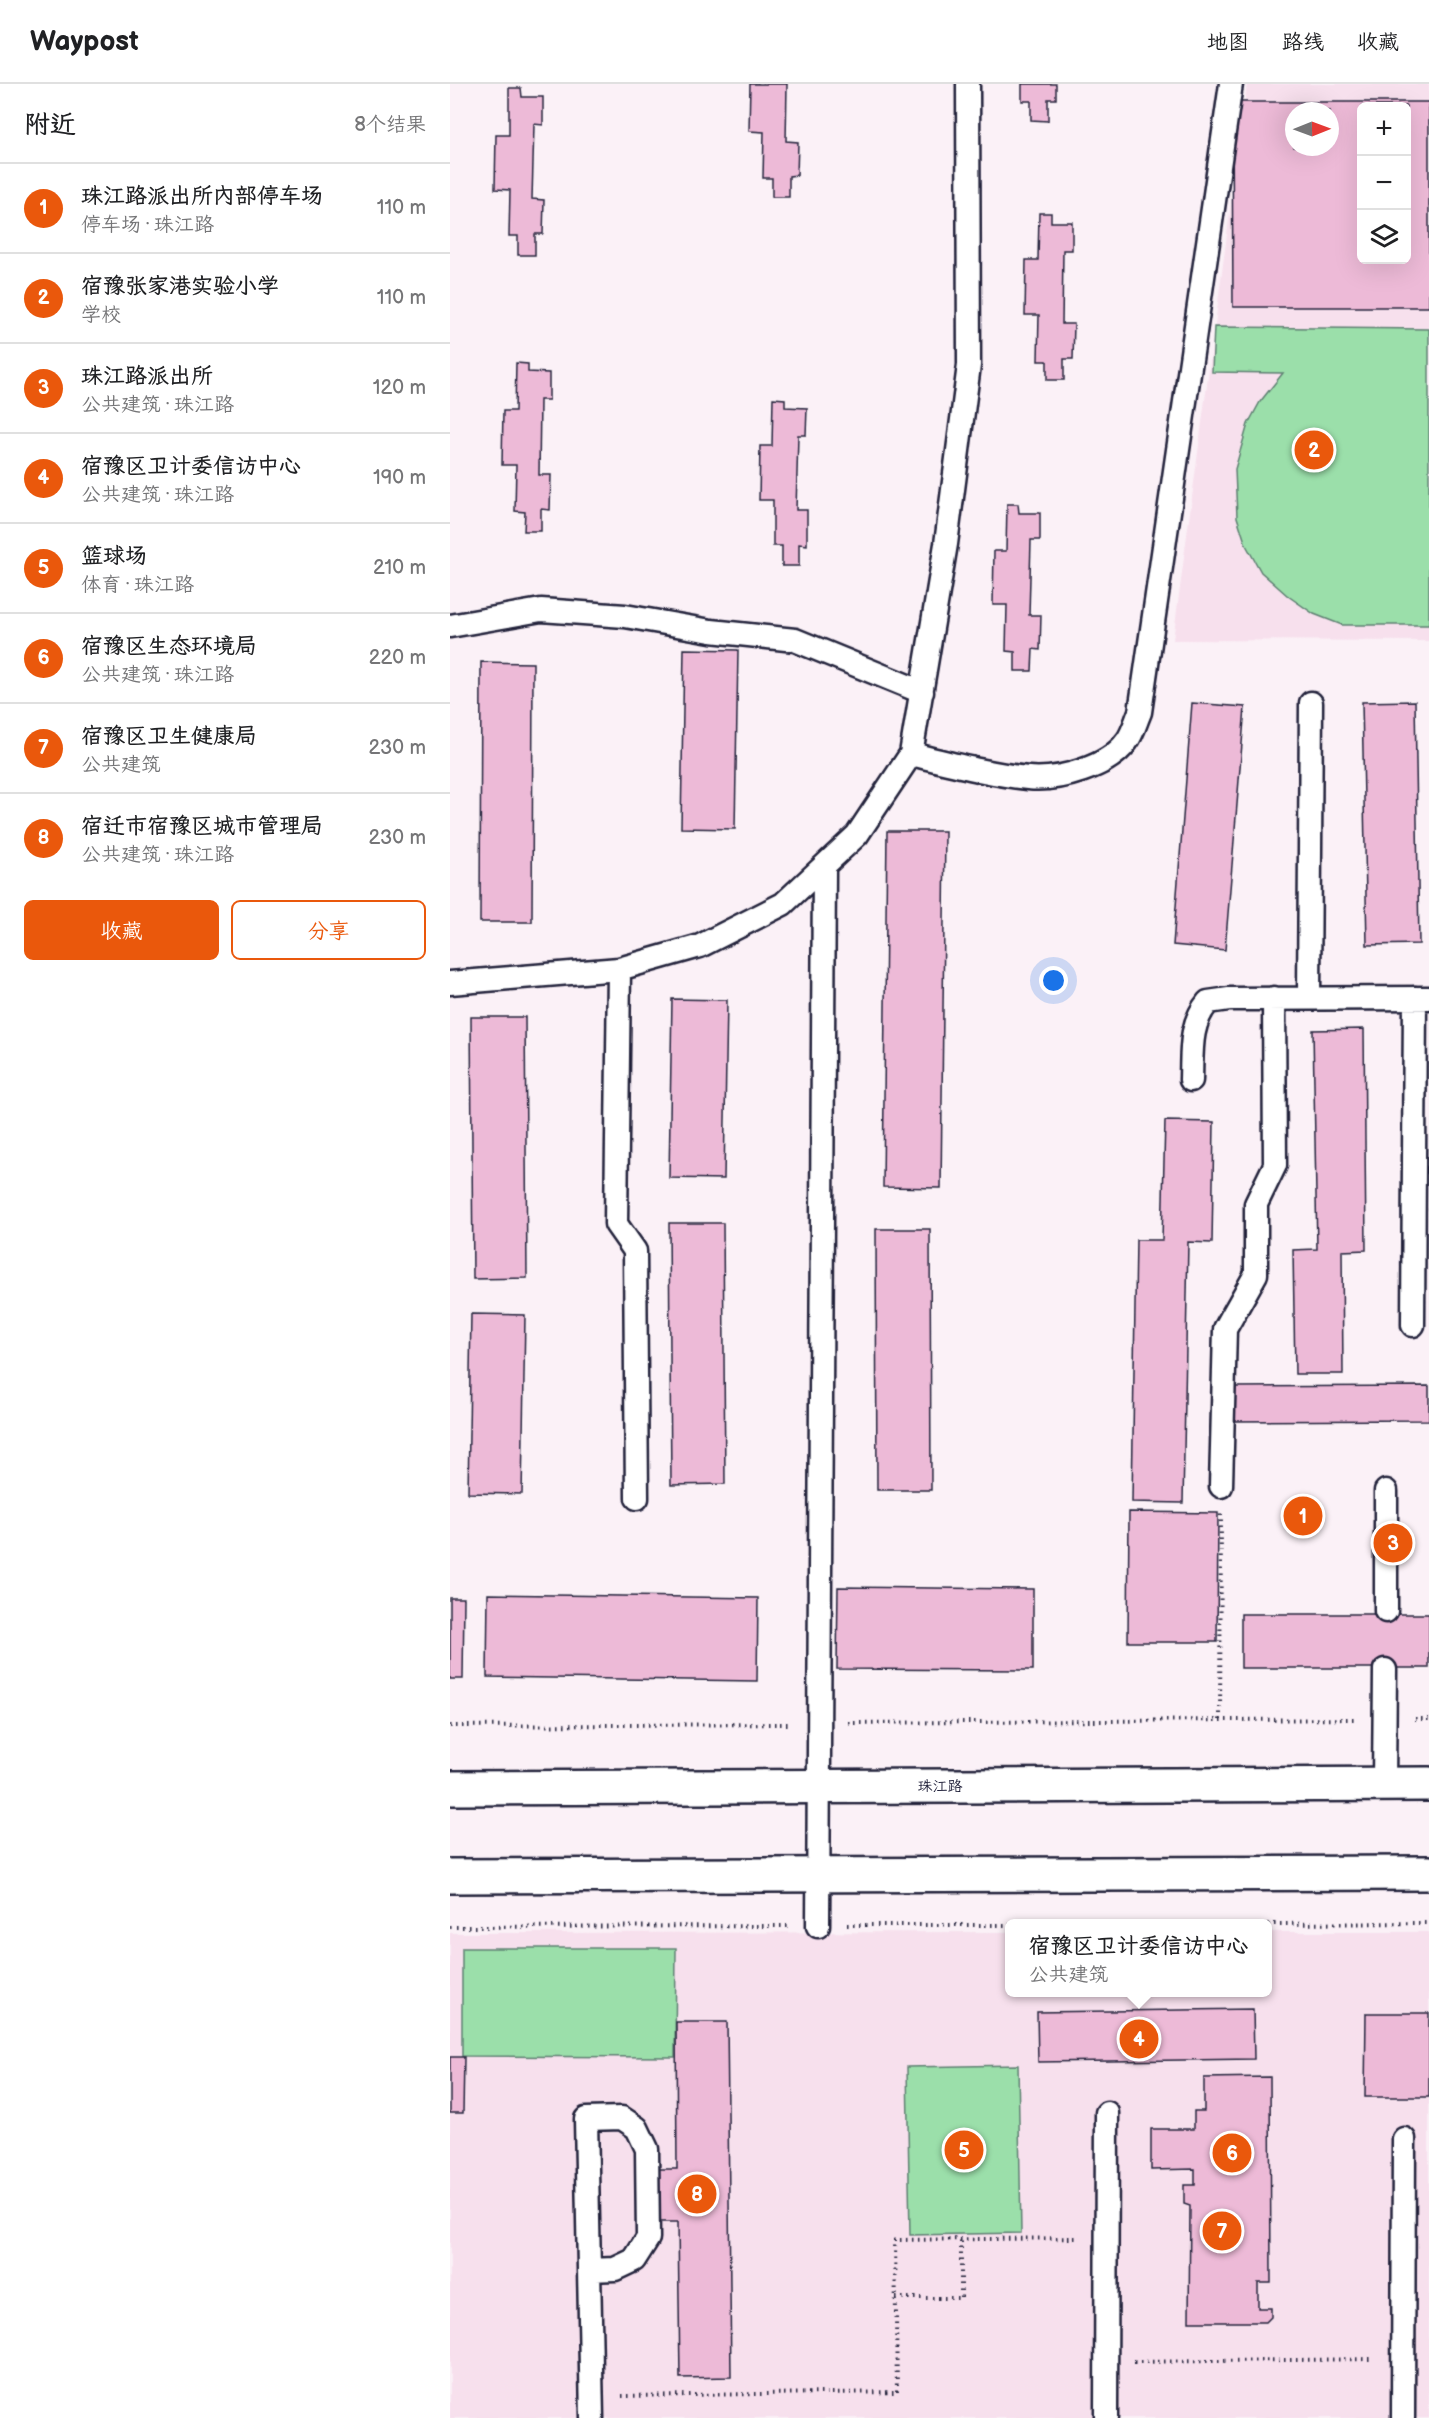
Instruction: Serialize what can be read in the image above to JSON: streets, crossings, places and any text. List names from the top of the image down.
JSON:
{
  "streets": {
    "street": ["珠江路"]
  },
  "north": "right",
  "page": {
    "header": "Waypost",
    "nav": ["地图", "路线", "收藏"],
    "heading": ["附近", "8个结果"],
    "map_buttons": ["+", "−"],
    "list": [
      {
        "mark": "1",
        "name": "珠江路派出所内部停车场",
        "note": "停车场 · 珠江路",
        "value": "110 m"
      },
      {
        "mark": "2",
        "name": "宿豫张家港实验小学",
        "note": "学校",
        "value": "110 m"
      },
      {
        "mark": "3",
        "name": "珠江路派出所",
        "note": "公共建筑 · 珠江路",
        "value": "120 m"
      },
      {
        "mark": "4",
        "name": "宿豫区卫计委信访中心",
        "note": "公共建筑 · 珠江路",
        "value": "190 m"
      },
      {
        "mark": "5",
        "name": "篮球场",
        "note": "体育 · 珠江路",
        "value": "210 m"
      },
      {
        "mark": "6",
        "name": "宿豫区生态环境局",
        "note": "公共建筑 · 珠江路",
        "value": "220 m"
      },
      {
        "mark": "7",
        "name": "宿豫区卫生健康局",
        "note": "公共建筑",
        "value": "230 m"
      },
      {
        "mark": "8",
        "name": "宿迁市宿豫区城市管理局",
        "note": "公共建筑 · 珠江路",
        "value": "230 m"
      }
    ],
    "pins": [
      "2",
      "1",
      "3",
      "4",
      "5",
      "6",
      "8",
      "7"
    ],
    "buttons": ["收藏", "分享"],
    "popup": ["宿豫区卫计委信访中心", "公共建筑"]
  }
}
